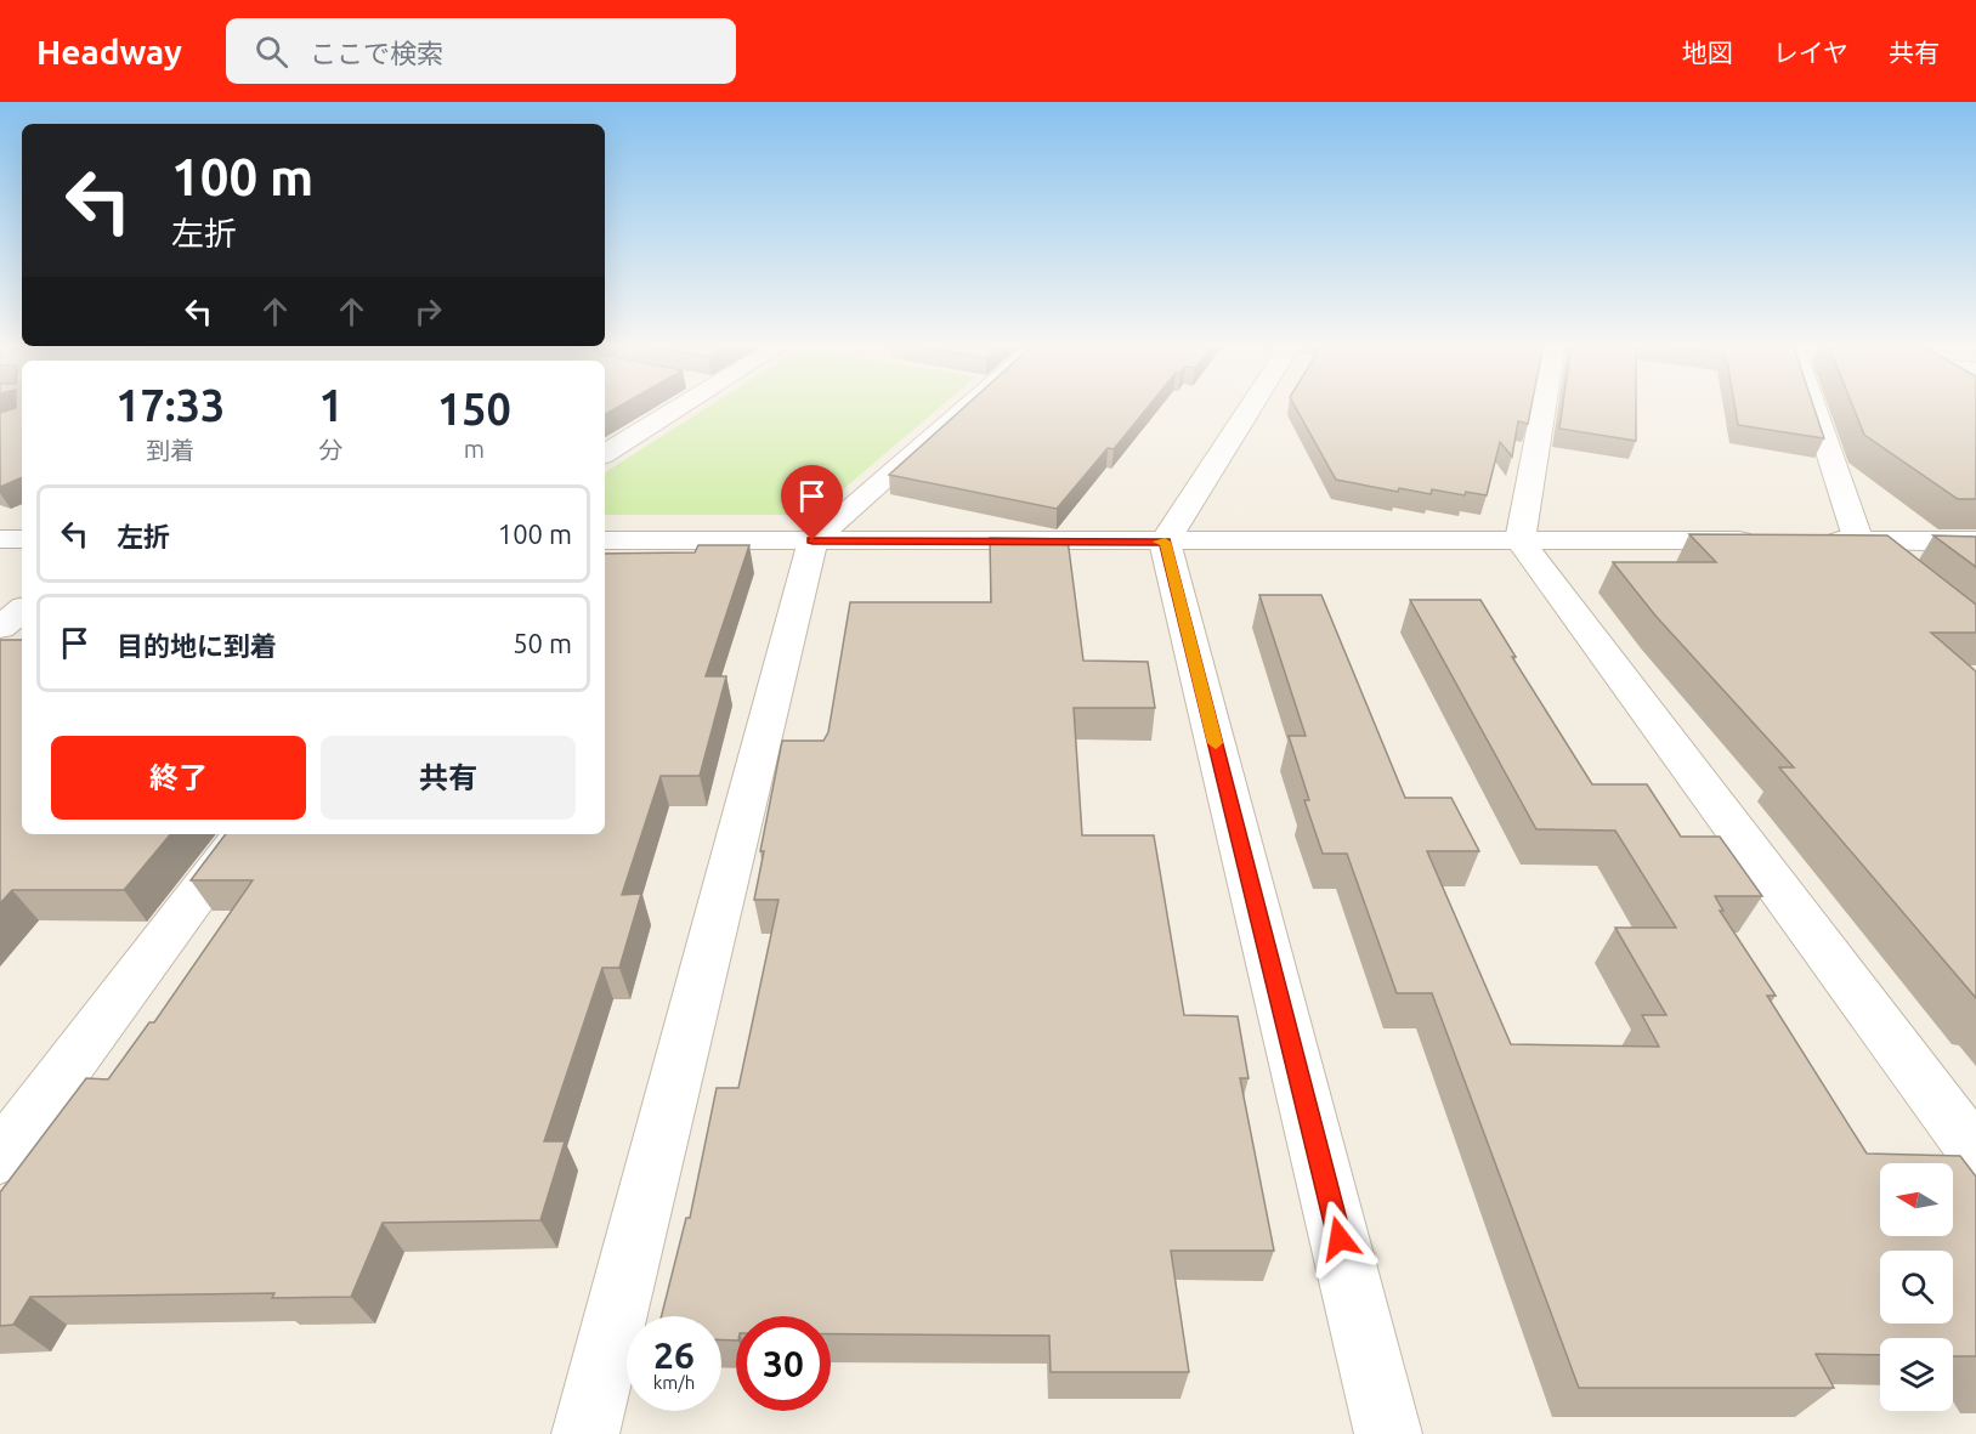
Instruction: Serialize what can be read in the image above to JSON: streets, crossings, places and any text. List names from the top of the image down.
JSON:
{
  "north": "left",
  "page": {
    "header": "Headway",
    "search": "ここで検索",
    "nav": ["地図", "レイヤ", "共有"],
    "turn": ["100 m", "左折"],
    "eta": [
      "17:33",
      "到着",
      "1",
      "分",
      "150",
      "m"
    ],
    "list": [
      {
        "name": "左折",
        "value": "100 m"
      },
      {
        "name": "目的地に到着",
        "value": "50 m"
      }
    ],
    "buttons": ["終了", "共有"],
    "speed": "26 km/h",
    "limit": "30"
  }
}
